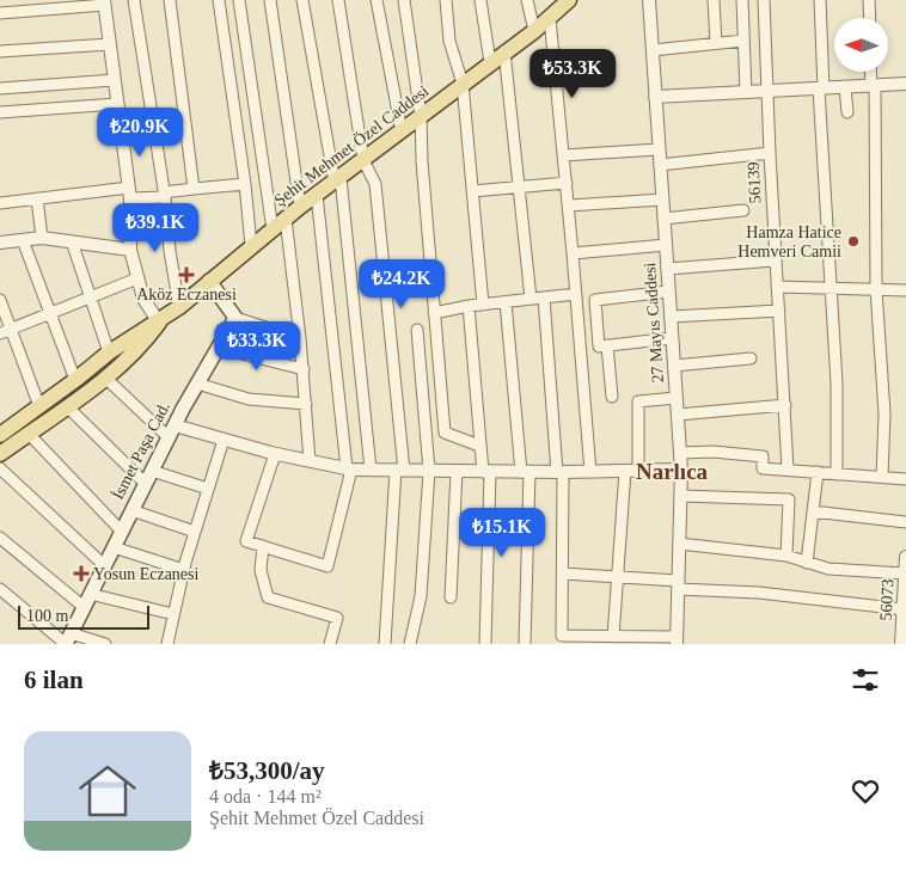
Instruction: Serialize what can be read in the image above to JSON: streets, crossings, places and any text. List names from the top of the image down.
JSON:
{
  "streets": {
    "main road": ["Şehit Mehmet Özel Caddesi", "İsmet Paşa Cad."],
    "street": ["56139", "27 Mayıs Caddesi", "56073"]
  },
  "districts": ["Narlıca"],
  "places": {
    "other": ["Hamza Hatice Hemveri Camii"],
    "health": ["Aköz Eczanesi", "Yosun Eczanesi"]
  },
  "scale_bar": "100 m",
  "north": "left",
  "page": {
    "price": [
      "₺53.3K",
      "₺20.9K",
      "₺39.1K",
      "₺24.2K",
      "₺33.3K",
      "₺15.1K"
    ],
    "scale": "100 m",
    "heading": "6 ilan",
    "list": [
      {
        "name": "₺53,300/ay",
        "note": "4 oda · 144 m² · Şehit Mehmet Özel Caddesi"
      }
    ]
  }
}
